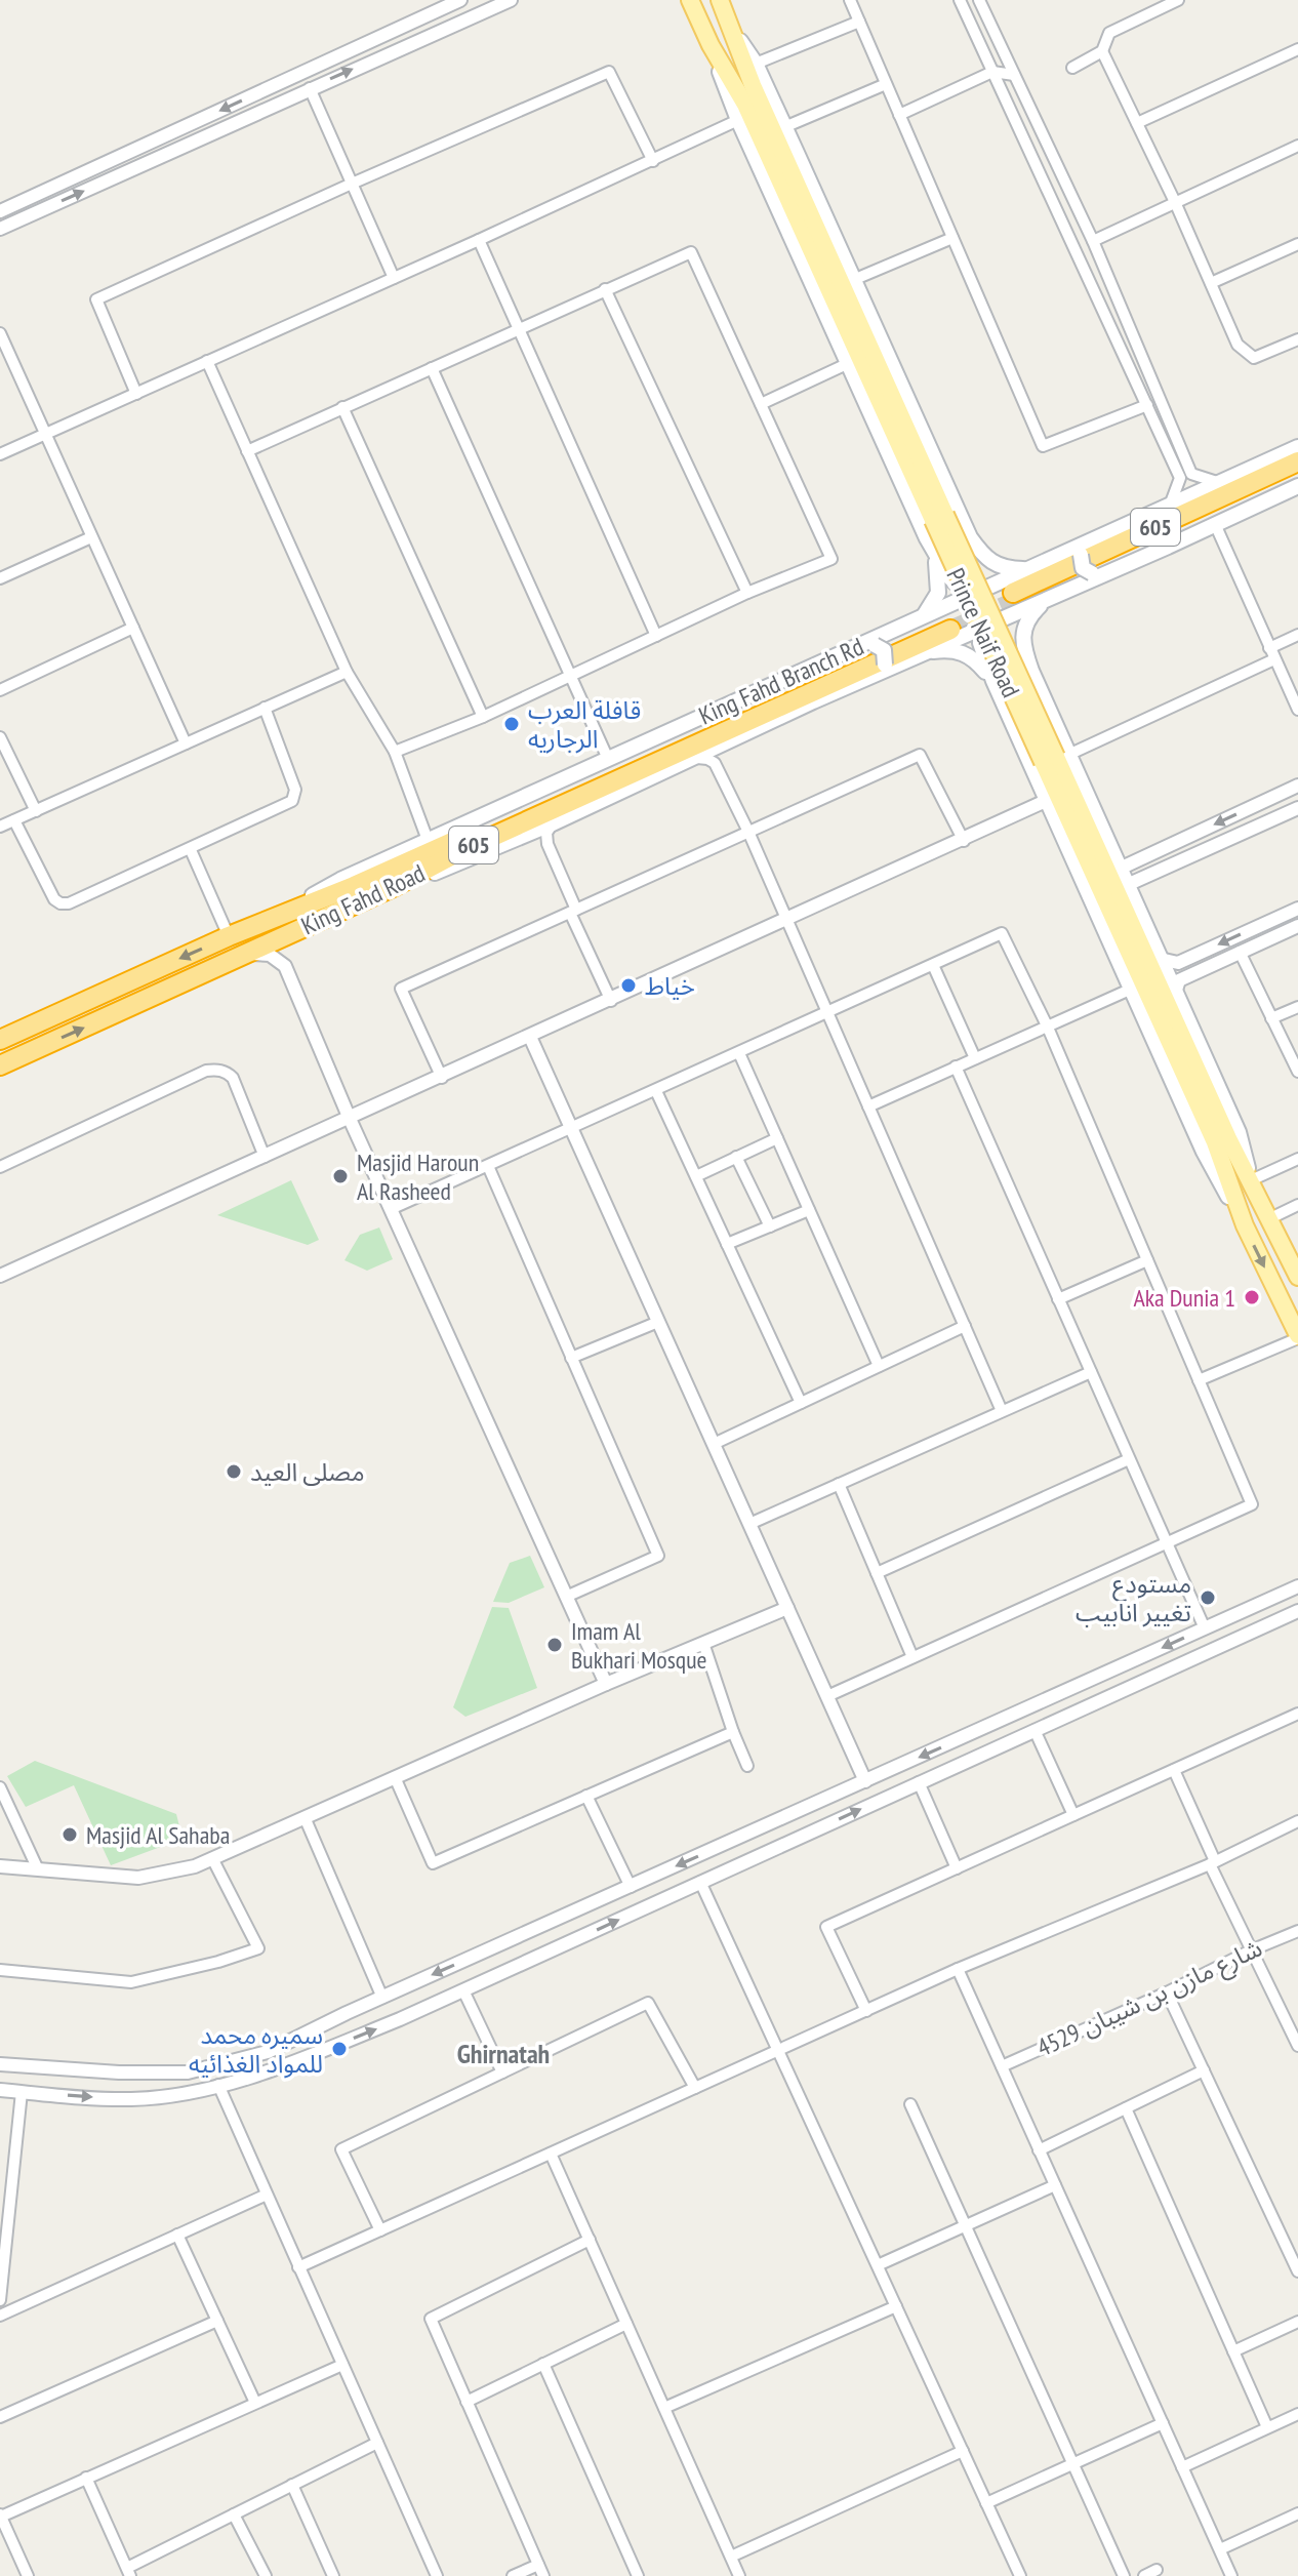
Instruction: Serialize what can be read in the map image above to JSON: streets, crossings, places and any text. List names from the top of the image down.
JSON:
{
  "streets": {
    "highway": ["605", "King Fahd Road"],
    "main road": ["Prince Naif Road", "King Fahd Branch Rd"],
    "street": ["شارع مازن بن شيبان 4529"]
  },
  "crossings": [
    ["King Fahd Branch Rd", "King Fahd Road"]
  ],
  "districts": ["Ghirnatah"],
  "places": [
    "قافلة العرب الرجاريه",
    "خياط",
    "Masjid Haroun Al Rasheed",
    "Aka Dunia 1",
    "مصلى العيد",
    "مستودع تغيير انابيب",
    "Imam Al Bukhari Mosque",
    "Masjid Al Sahaba",
    "سميره محمد للمواد الغذائيه"
  ]
}
